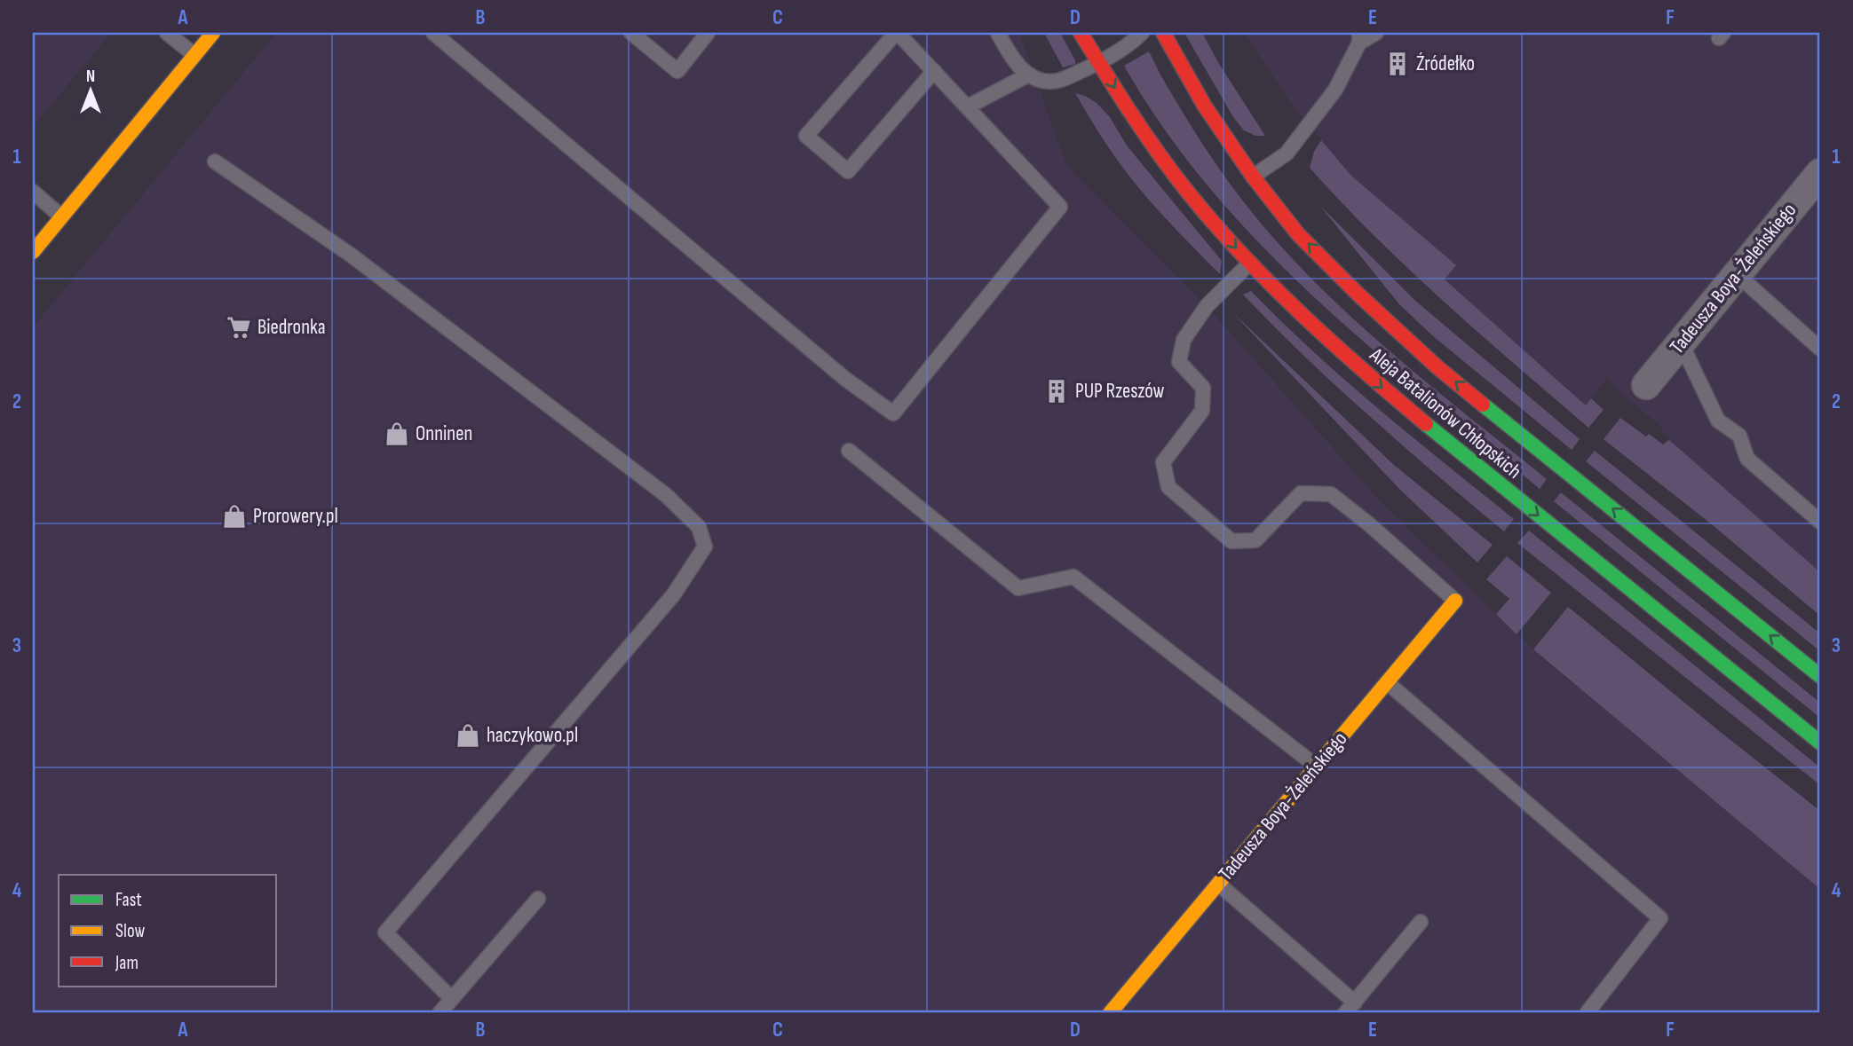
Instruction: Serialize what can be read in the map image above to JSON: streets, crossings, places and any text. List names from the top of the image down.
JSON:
{
  "streets": {
    "main road": ["Tadeusza Boya-Żeleńskiego", "Aleja Batalionów Chłopskich"]
  },
  "places": {
    "building": ["Źródełko", "PUP Rzeszów"],
    "supermarket": ["Biedronka"],
    "shop": ["Onninen", "Prorowery.pl", "haczykowo.pl"]
  },
  "legend": ["Fast", "Slow", "Jam"],
  "north": "top",
  "grid": {
    "columns": [
      "A",
      "B",
      "C",
      "D",
      "E",
      "F"
    ],
    "rows": [
      "1",
      "2",
      "3",
      "4"
    ]
  }
}
